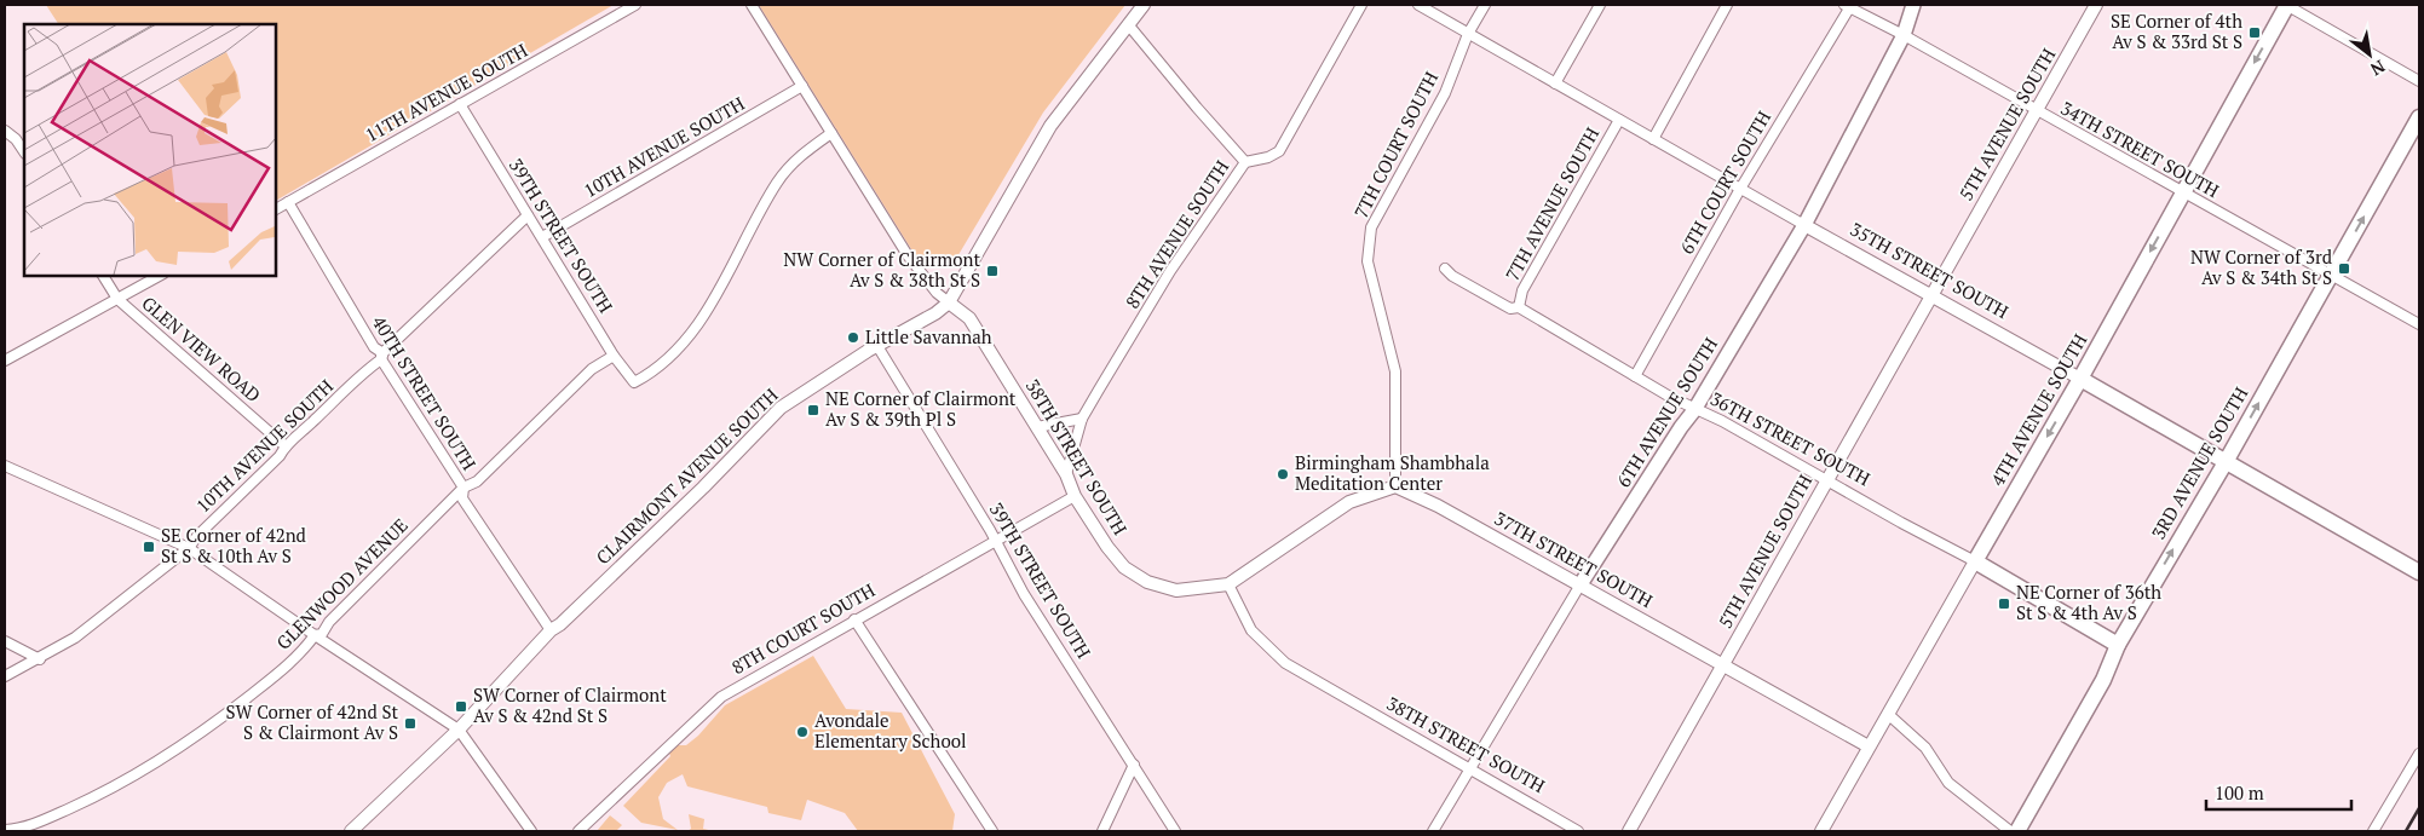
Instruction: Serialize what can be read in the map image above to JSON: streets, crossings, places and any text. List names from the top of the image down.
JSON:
{
  "streets": {
    "main road": [
      "35TH STREET SOUTH",
      "4TH AVENUE SOUTH",
      "6TH AVENUE SOUTH",
      "36TH STREET SOUTH",
      "3RD AVENUE SOUTH"
    ],
    "street": [
      "11TH AVENUE SOUTH",
      "5TH AVENUE SOUTH",
      "7TH COURT SOUTH",
      "10TH AVENUE SOUTH",
      "34TH STREET SOUTH",
      "6TH COURT SOUTH",
      "7TH AVENUE SOUTH",
      "8TH AVENUE SOUTH",
      "39TH STREET SOUTH",
      "GLEN VIEW ROAD",
      "40TH STREET SOUTH",
      "38TH STREET SOUTH",
      "CLAIRMONT AVENUE SOUTH",
      "37TH STREET SOUTH",
      "GLENWOOD AVENUE",
      "8TH COURT SOUTH"
    ]
  },
  "crossings": [
    ["11TH AVENUE SOUTH", "39TH STREET SOUTH"],
    ["11TH AVENUE SOUTH", "40TH STREET SOUTH"],
    ["5TH AVENUE SOUTH", "34TH STREET SOUTH"],
    ["5TH AVENUE SOUTH", "35TH STREET SOUTH"],
    ["5TH AVENUE SOUTH", "36TH STREET SOUTH"],
    ["5TH AVENUE SOUTH", "37TH STREET SOUTH"],
    ["7TH COURT SOUTH", "35TH STREET SOUTH"],
    ["7TH COURT SOUTH", "37TH STREET SOUTH"],
    ["10TH AVENUE SOUTH", "39TH STREET SOUTH"],
    ["10TH AVENUE SOUTH", "GLEN VIEW ROAD"],
    ["10TH AVENUE SOUTH", "40TH STREET SOUTH"],
    ["10TH AVENUE SOUTH", "38TH STREET SOUTH"],
    ["34TH STREET SOUTH", "6TH COURT SOUTH"],
    ["34TH STREET SOUTH", "4TH AVENUE SOUTH"],
    ["34TH STREET SOUTH", "6TH AVENUE SOUTH"],
    ["34TH STREET SOUTH", "3RD AVENUE SOUTH"],
    ["6TH COURT SOUTH", "35TH STREET SOUTH"],
    ["6TH COURT SOUTH", "36TH STREET SOUTH"],
    ["7TH AVENUE SOUTH", "35TH STREET SOUTH"],
    ["7TH AVENUE SOUTH", "36TH STREET SOUTH"],
    ["8TH AVENUE SOUTH", "38TH STREET SOUTH"],
    ["39TH STREET SOUTH", "38TH STREET SOUTH"],
    ["39TH STREET SOUTH", "CLAIRMONT AVENUE SOUTH"],
    ["39TH STREET SOUTH", "GLENWOOD AVENUE"],
    ["39TH STREET SOUTH", "8TH COURT SOUTH"],
    ["35TH STREET SOUTH", "4TH AVENUE SOUTH"],
    ["35TH STREET SOUTH", "6TH AVENUE SOUTH"],
    ["35TH STREET SOUTH", "3RD AVENUE SOUTH"],
    ["40TH STREET SOUTH", "CLAIRMONT AVENUE SOUTH"],
    ["40TH STREET SOUTH", "GLENWOOD AVENUE"],
    ["4TH AVENUE SOUTH", "36TH STREET SOUTH"],
    ["4TH AVENUE SOUTH", "37TH STREET SOUTH"],
    ["6TH AVENUE SOUTH", "36TH STREET SOUTH"],
    ["6TH AVENUE SOUTH", "38TH STREET SOUTH"],
    ["6TH AVENUE SOUTH", "37TH STREET SOUTH"],
    ["36TH STREET SOUTH", "3RD AVENUE SOUTH"],
    ["38TH STREET SOUTH", "CLAIRMONT AVENUE SOUTH"],
    ["38TH STREET SOUTH", "8TH COURT SOUTH"]
  ],
  "one_way": ["4TH AVENUE SOUTH", "3RD AVENUE SOUTH"],
  "places": {
    "transit": [
      "SE Corner of 4th Av S & 33rd St S",
      "NW Corner of 3rd Av S & 34th St S",
      "NW Corner of Clairmont Av S & 38th St S",
      "NE Corner of Clairmont Av S & 39th Pl S",
      "SE Corner of 42nd St S & 10th Av S",
      "NE Corner of 36th St S & 4th Av S",
      "SW Corner of Clairmont Av S & 42nd St S",
      "SW Corner of 42nd St S & Clairmont Av S"
    ],
    "other": ["Little Savannah", "Birmingham Shambhala Meditation Center", "Avondale Elementary School"]
  },
  "scale_bar": "100 m",
  "north": "bottom right"
}
